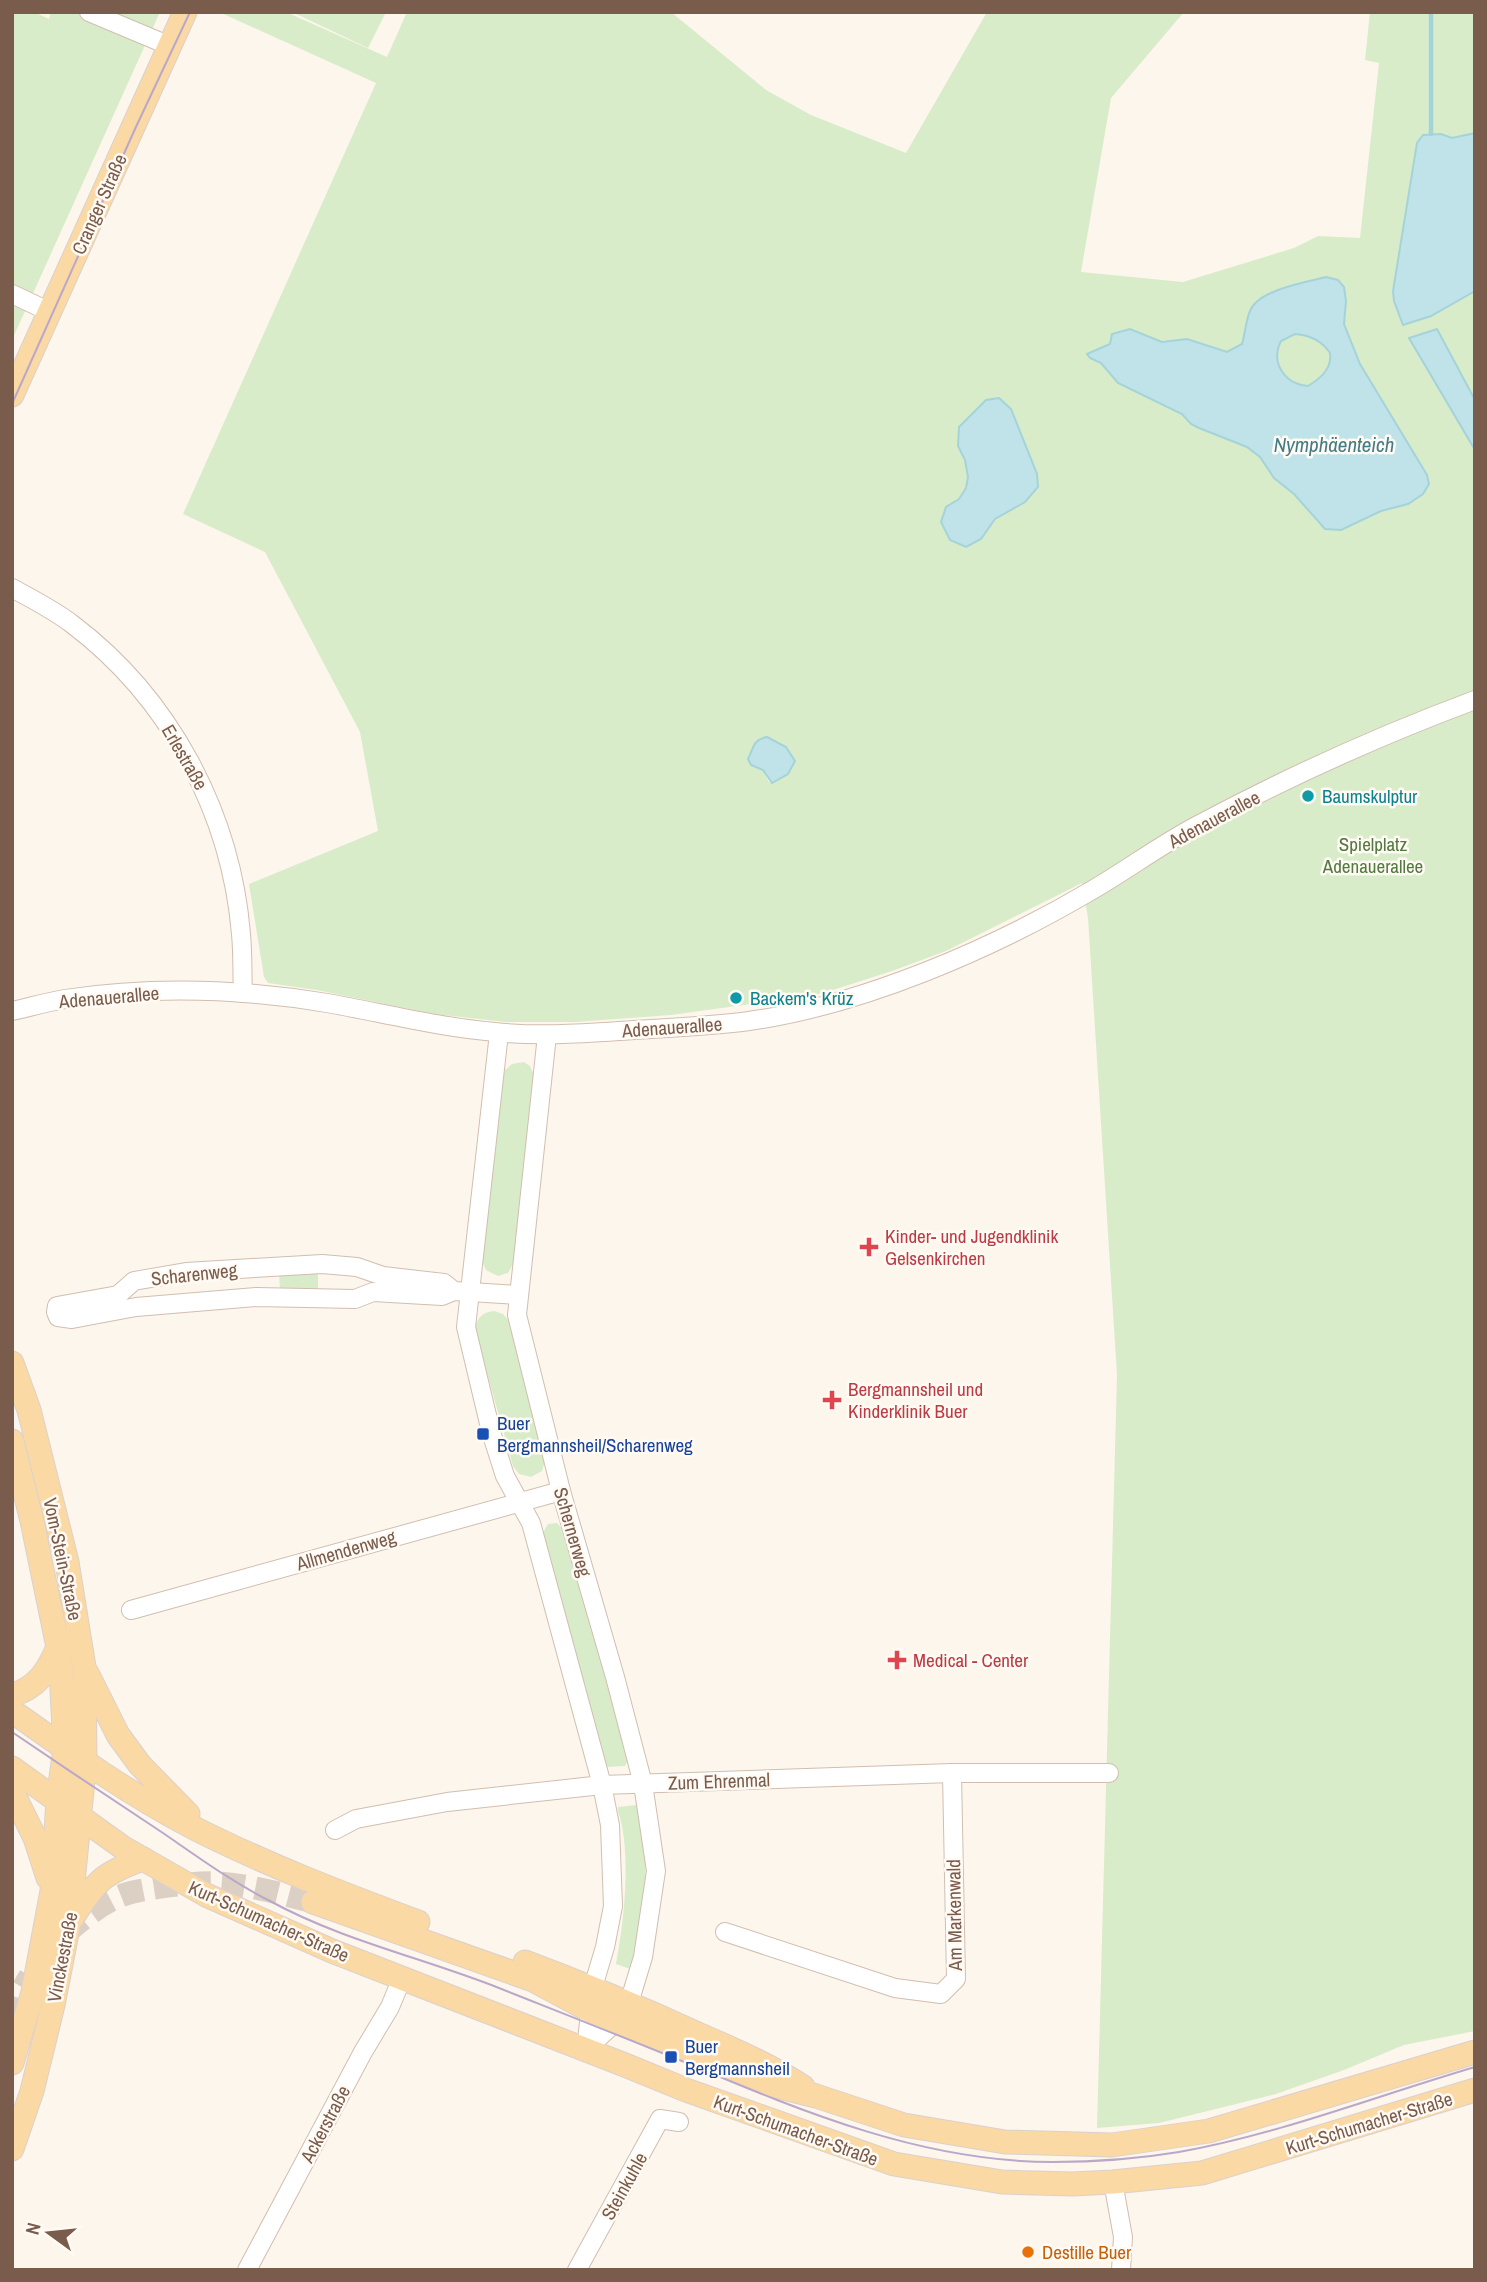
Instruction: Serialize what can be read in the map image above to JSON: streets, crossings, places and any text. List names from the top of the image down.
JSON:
{
  "streets": {
    "main road": [
      "Cranger Straße",
      "Vom-Stein-Straße",
      "Kurt-Schumacher-Straße",
      "Vinckestraße"
    ],
    "street": [
      "Erlestraße",
      "Adenauerallee",
      "Scharenweg",
      "Schernerweg",
      "Allmendenweg",
      "Zum Ehrenmal",
      "Am Markenwald",
      "Ackerstraße",
      "Steinkuhle"
    ]
  },
  "crossings": [
    ["Erlestraße", "Adenauerallee"],
    ["Adenauerallee", "Schernerweg"],
    ["Scharenweg", "Schernerweg"],
    ["Schernerweg", "Allmendenweg"],
    ["Schernerweg", "Zum Ehrenmal"],
    ["Schernerweg", "Kurt-Schumacher-Straße"],
    ["Vom-Stein-Straße", "Kurt-Schumacher-Straße"],
    ["Vom-Stein-Straße", "Vinckestraße"],
    ["Zum Ehrenmal", "Am Markenwald"],
    ["Kurt-Schumacher-Straße", "Vinckestraße"],
    ["Kurt-Schumacher-Straße", "Ackerstraße"]
  ],
  "water": ["Nymphäenteich"],
  "parks": ["Spielplatz Adenauerallee"],
  "places": {
    "other": ["Baumskulptur", "Backem's Krüz", "Destille Buer"],
    "health": ["Kinder- und Jugendklinik Gelsenkirchen", "Bergmannsheil und Kinderklinik Buer", "Medical - Center"],
    "transit": ["Buer Bergmannsheil/Scharenweg", "Buer Bergmannsheil"]
  },
  "north": "left"
}
